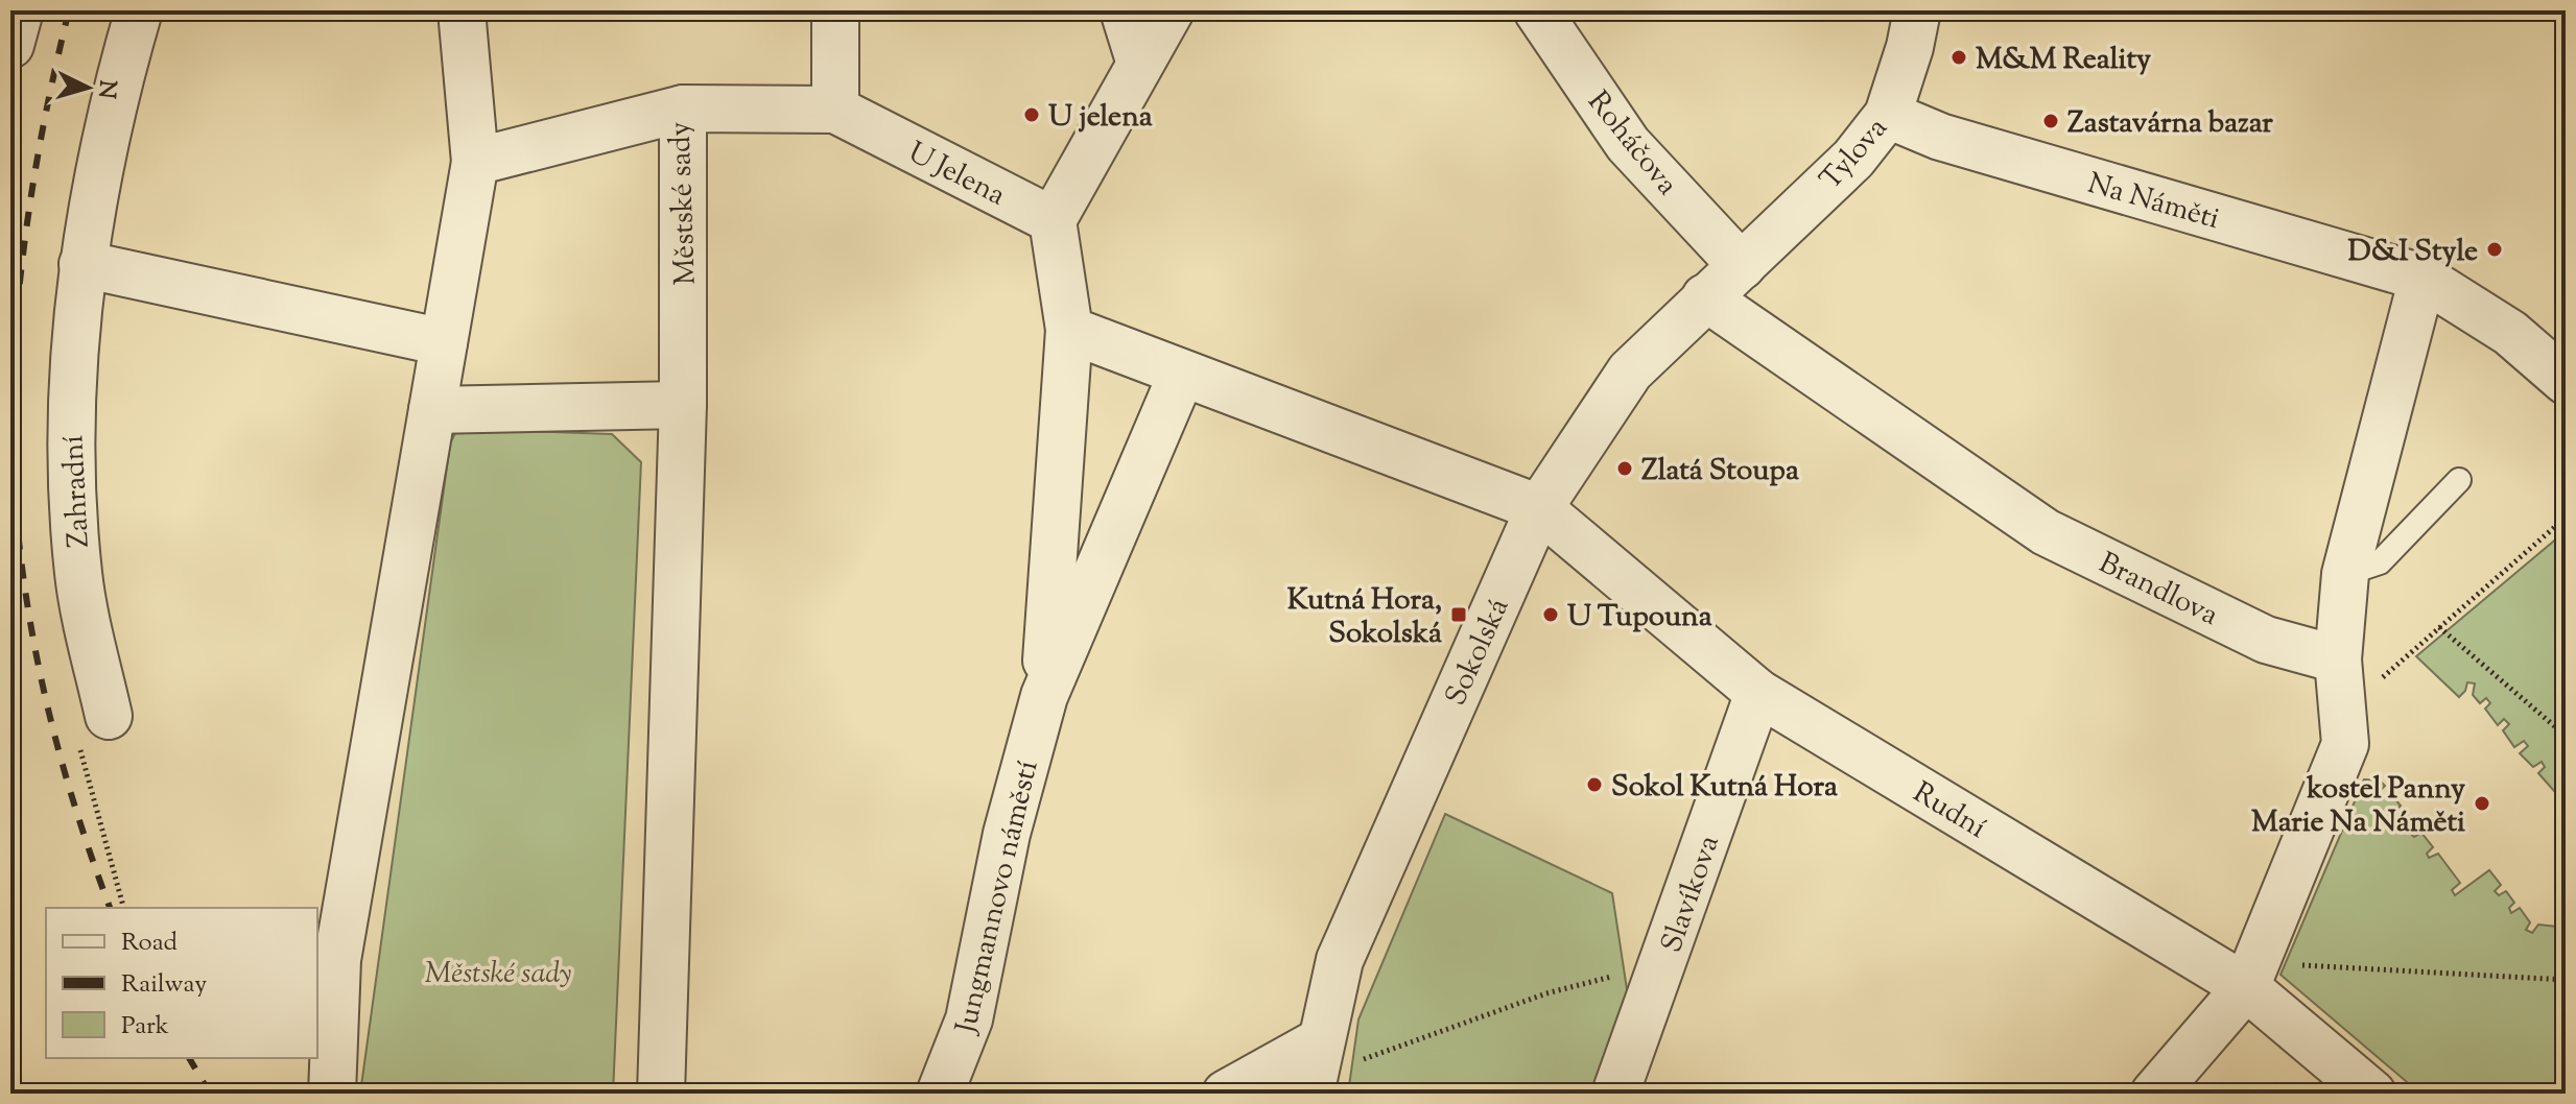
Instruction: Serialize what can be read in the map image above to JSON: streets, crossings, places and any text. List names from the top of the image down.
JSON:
{
  "streets": {
    "street": [
      "Roháčova",
      "Tylova",
      "U Jelena",
      "Na Náměti",
      "Městské sady",
      "Zahradní",
      "Brandlova",
      "Sokolská",
      "Rudní",
      "Slavíkova",
      "Jungmannovo náměstí"
    ]
  },
  "crossings": [
    ["Roháčova", "Tylova"],
    ["Roháčova", "Sokolská"],
    ["Tylova", "Na Náměti"],
    ["Tylova", "Sokolská"],
    ["U Jelena", "Městské sady"],
    ["U Jelena", "Jungmannovo náměstí"],
    ["Brandlova", "Sokolská"],
    ["Sokolská", "Rudní"],
    ["Rudní", "Slavíkova"]
  ],
  "parks": ["Městské sady"],
  "places": {
    "other": [
      "M&M Reality",
      "U jelena",
      "Zastavárna bazar",
      "D&I Style",
      "Zlatá Stoupa",
      "U Tupouna",
      "Sokol Kutná Hora",
      "kostel Panny Marie Na Náměti"
    ],
    "transit": ["Kutná Hora, Sokolská"]
  },
  "legend": ["Road", "Railway", "Park"],
  "north": "right"
}
